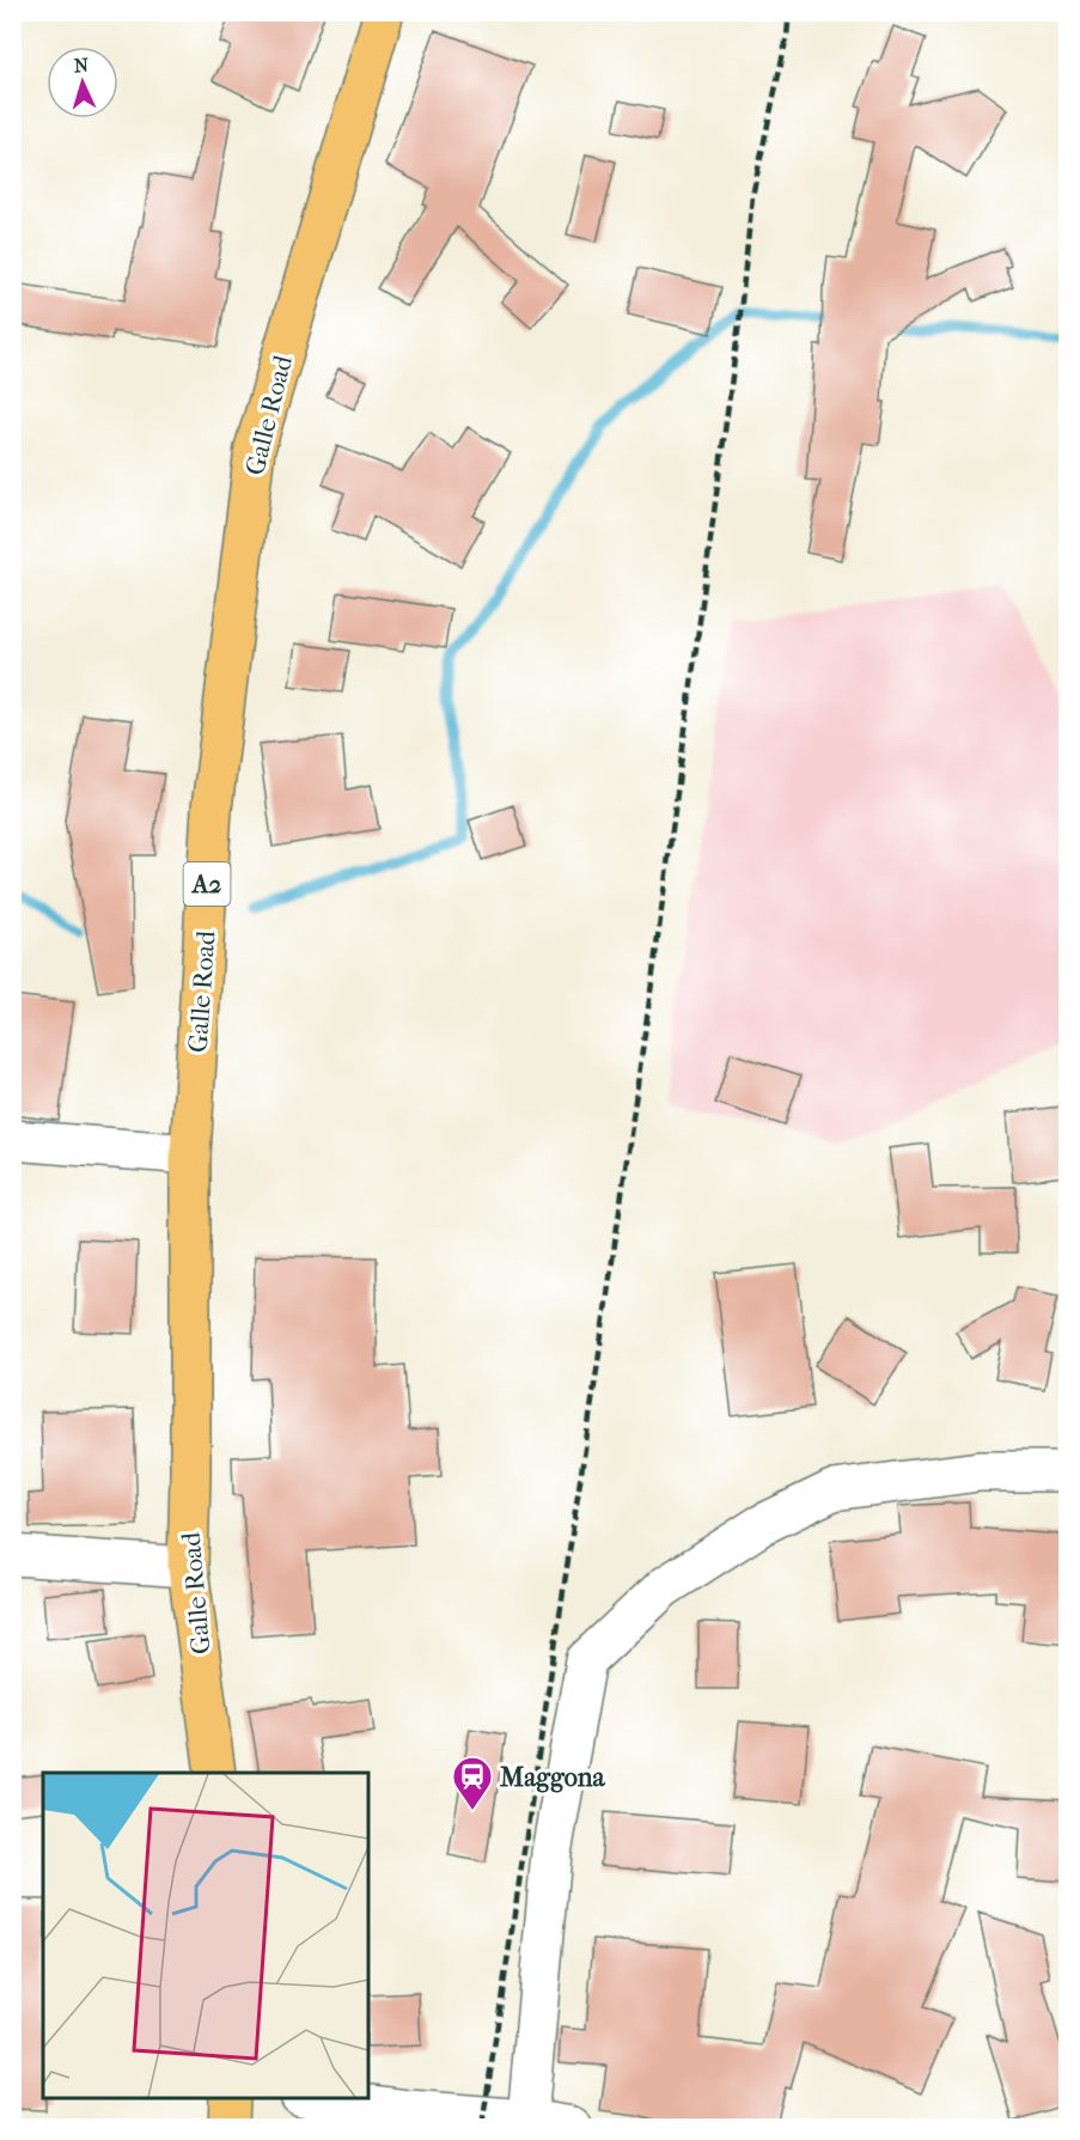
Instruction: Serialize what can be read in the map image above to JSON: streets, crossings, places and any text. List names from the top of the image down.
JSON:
{
  "streets": {
    "highway": ["Galle Road", "A2"]
  },
  "places": {
    "station": ["Maggona"]
  },
  "north": "top"
}
